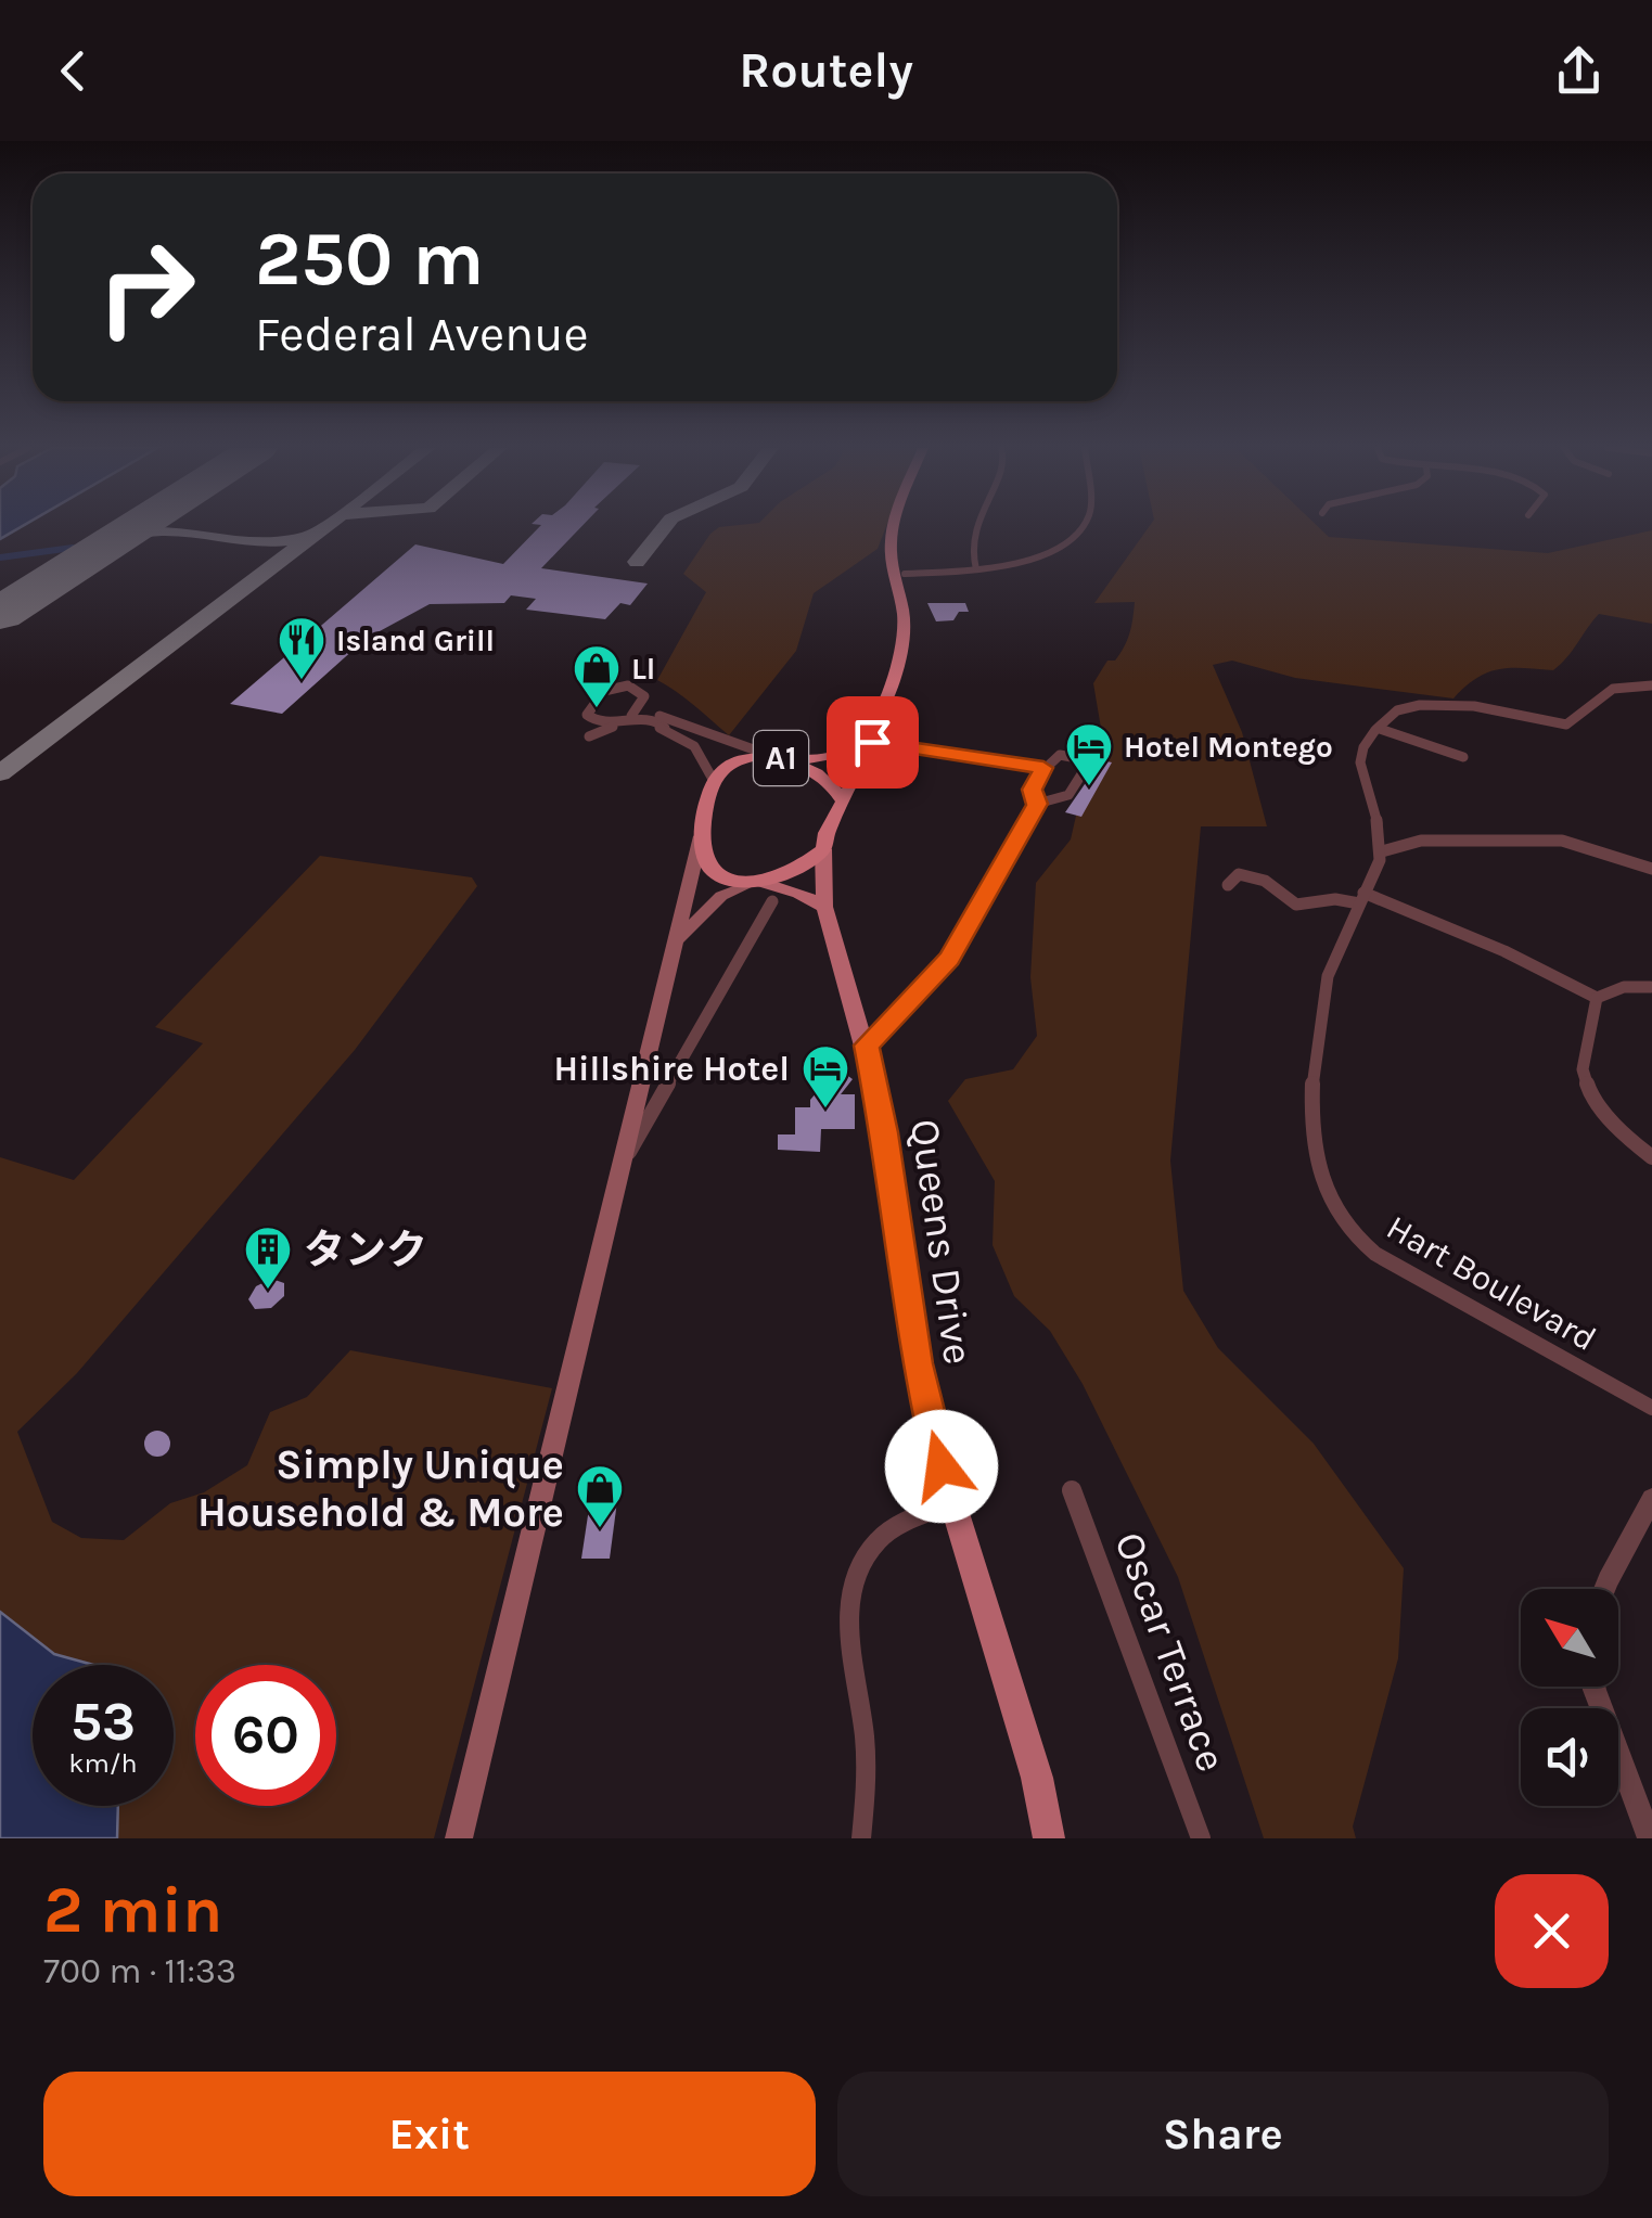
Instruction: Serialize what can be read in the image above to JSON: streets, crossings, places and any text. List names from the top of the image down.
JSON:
{
  "streets": {
    "highway": ["A1"],
    "main road": ["Queens Drive"],
    "street": ["Hart Boulevard", "Oscar Terrace"]
  },
  "crossings": [
    ["A1", "Queens Drive"]
  ],
  "places": {
    "restaurant": ["Island Grill"],
    "shop": ["Ll", "Simply Unique Household & More"],
    "hotel": ["Hotel Montego", "Hillshire Hotel"],
    "building": ["タンク"]
  },
  "north": "top left",
  "page": {
    "header": "Routely",
    "turn": ["250 m", "Federal Avenue"],
    "speed": "53 km/h",
    "limit": "60",
    "heading": ["2 min", "700 m · 11:33"],
    "buttons": ["Exit", "Share"]
  }
}
